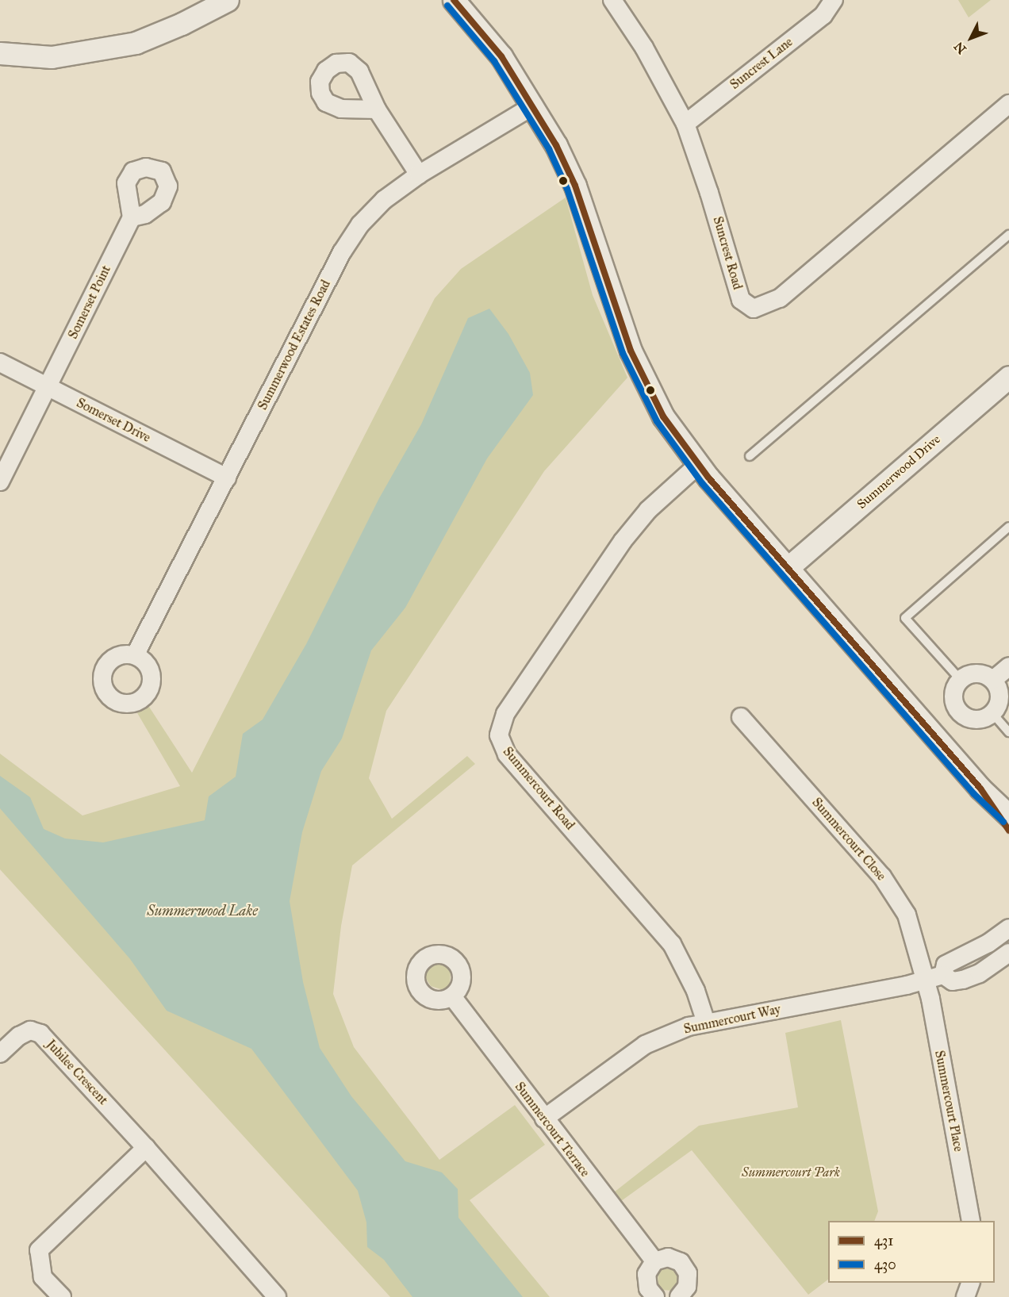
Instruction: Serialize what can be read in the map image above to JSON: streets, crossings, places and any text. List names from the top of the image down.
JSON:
{
  "streets": {
    "street": [
      "Suncrest Lane",
      "Suncrest Road",
      "Somerset Point",
      "Summerwood Estates Road",
      "Somerset Drive",
      "Summerwood Drive",
      "Summercourt Road",
      "Summercourt Close",
      "Summercourt Way",
      "Jubilee Crescent",
      "Summercourt Place",
      "Summercourt Terrace"
    ]
  },
  "crossings": [
    ["Suncrest Lane", "Suncrest Road"],
    ["Somerset Point", "Somerset Drive"],
    ["Summerwood Estates Road", "Somerset Drive"],
    ["Summercourt Road", "Summercourt Way"],
    ["Summercourt Close", "Summercourt Way"],
    ["Summercourt Close", "Summercourt Place"],
    ["Summercourt Way", "Summercourt Place"],
    ["Summercourt Way", "Summercourt Terrace"]
  ],
  "water": ["Summerwood Lake"],
  "parks": ["Summercourt Park"],
  "lines": ["transit line 431", "transit line 430"],
  "legend": ["431", "430"],
  "north": "bottom left"
}
